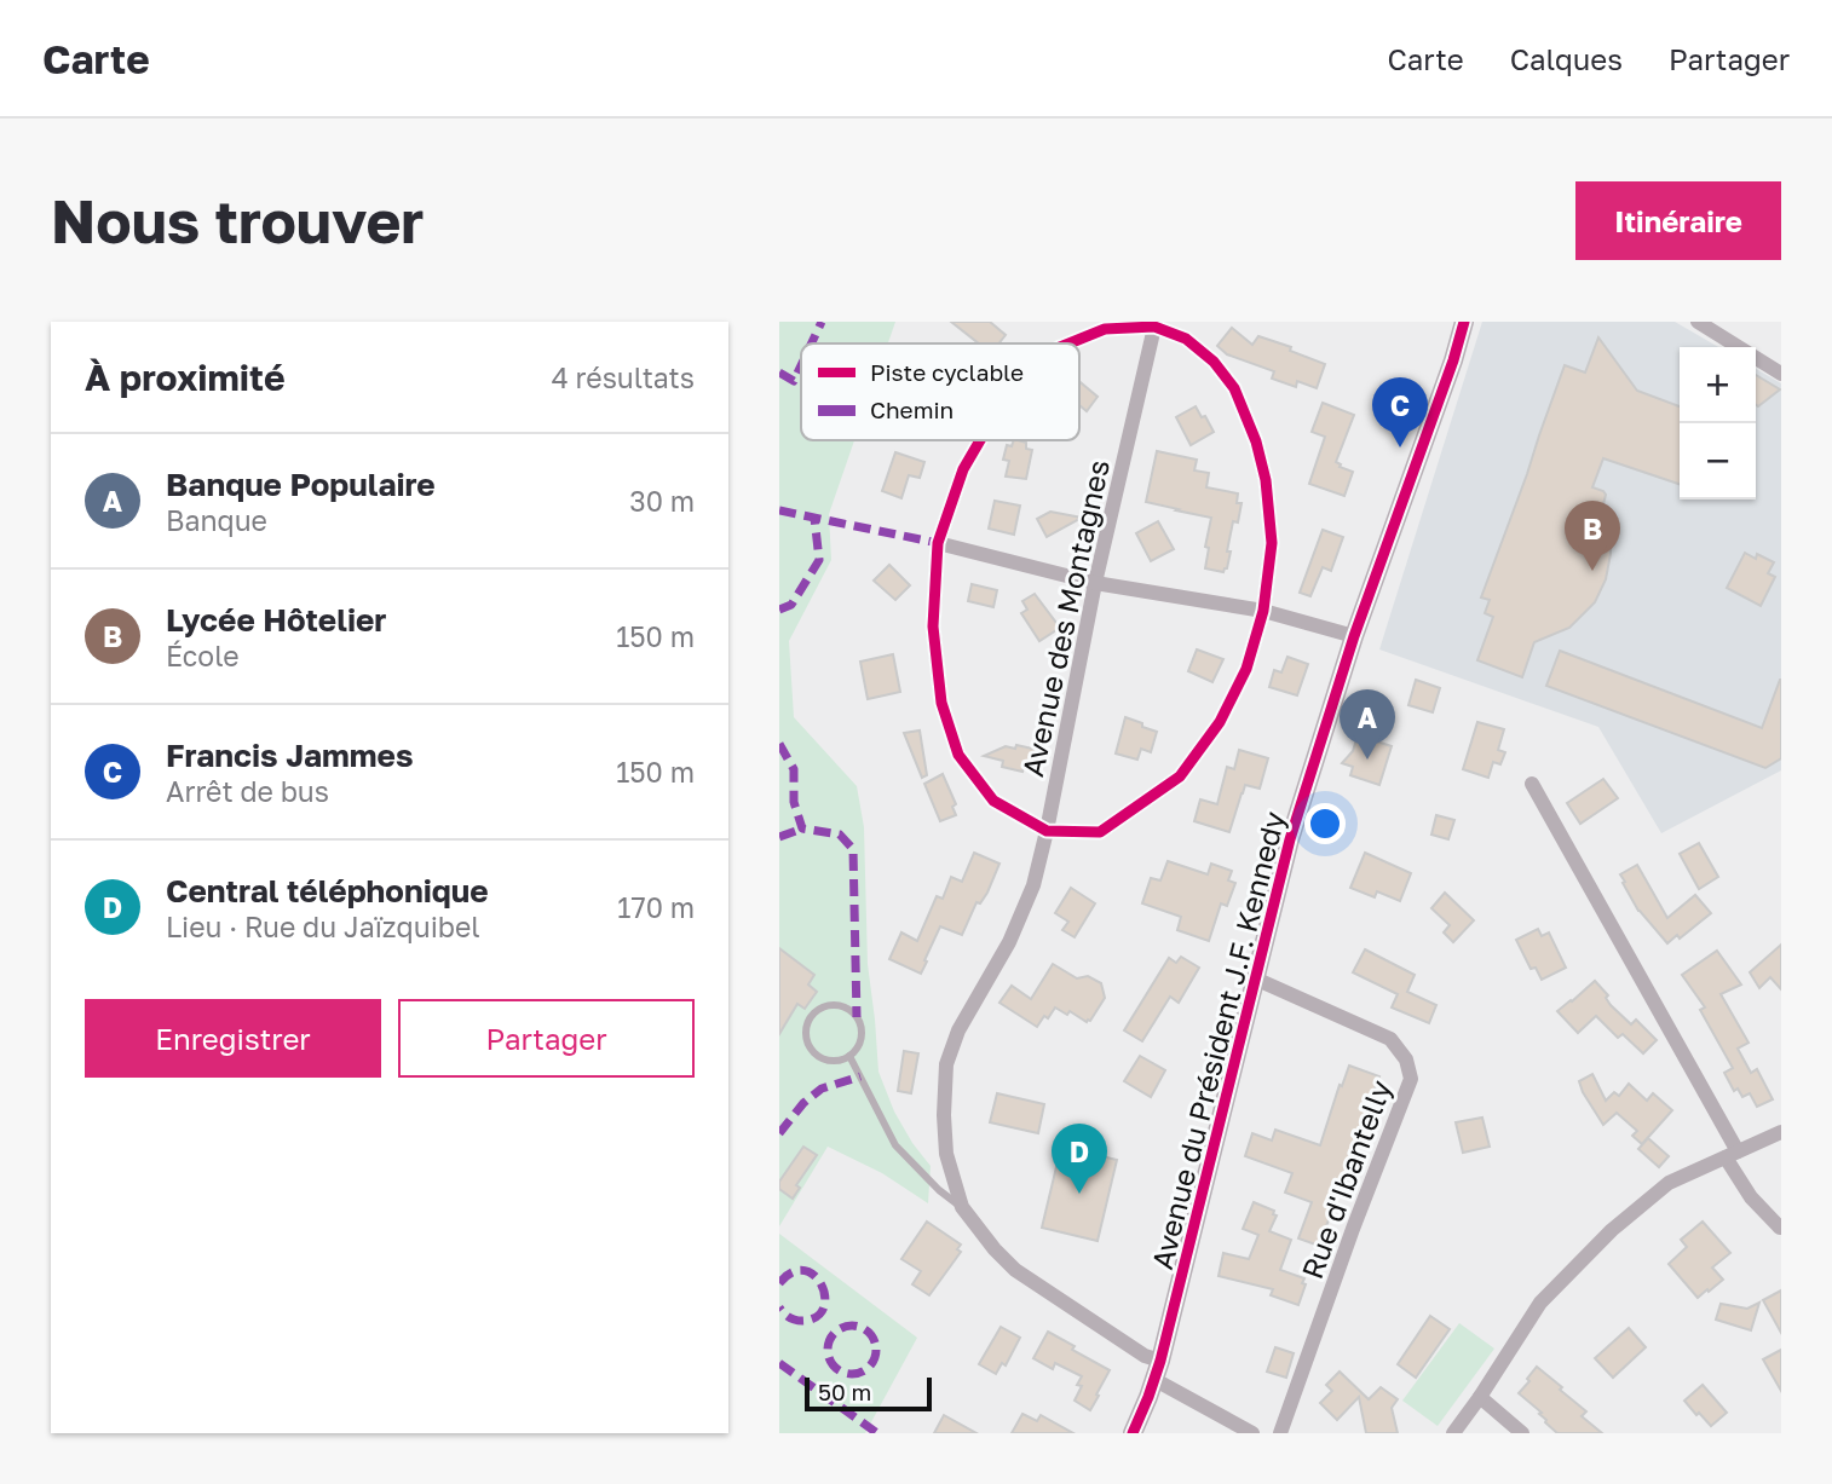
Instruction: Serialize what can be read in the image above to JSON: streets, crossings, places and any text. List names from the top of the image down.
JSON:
{
  "streets": {
    "street": ["Avenue des Montagnes", "Avenue du Président J.F. Kennedy", "Rue d'Ibantelly"]
  },
  "crossings": [
    ["Avenue du Président J.F. Kennedy", "Rue d'Ibantelly"]
  ],
  "legend": ["Piste cyclable", "Chemin"],
  "scale_bar": "50 m",
  "page": {
    "header": "Carte",
    "nav": ["Carte", "Calques", "Partager"],
    "buttons": [
      "Itinéraire",
      ["Enregistrer", "Partager"]
    ],
    "title": "Nous trouver",
    "heading": ["À proximité", "4 résultats"],
    "map_buttons": ["+", "−"],
    "pins": [
      "C",
      "B",
      "A",
      "D"
    ],
    "list": [
      {
        "mark": "A",
        "name": "Banque Populaire",
        "note": "Banque",
        "value": "30 m"
      },
      {
        "mark": "B",
        "name": "Lycée Hôtelier",
        "note": "École",
        "value": "150 m"
      },
      {
        "mark": "C",
        "name": "Francis Jammes",
        "note": "Arrêt de bus",
        "value": "150 m"
      },
      {
        "mark": "D",
        "name": "Central téléphonique",
        "note": "Lieu · Rue du Jaïzquibel",
        "value": "170 m"
      }
    ],
    "scale": "50 m"
  }
}
